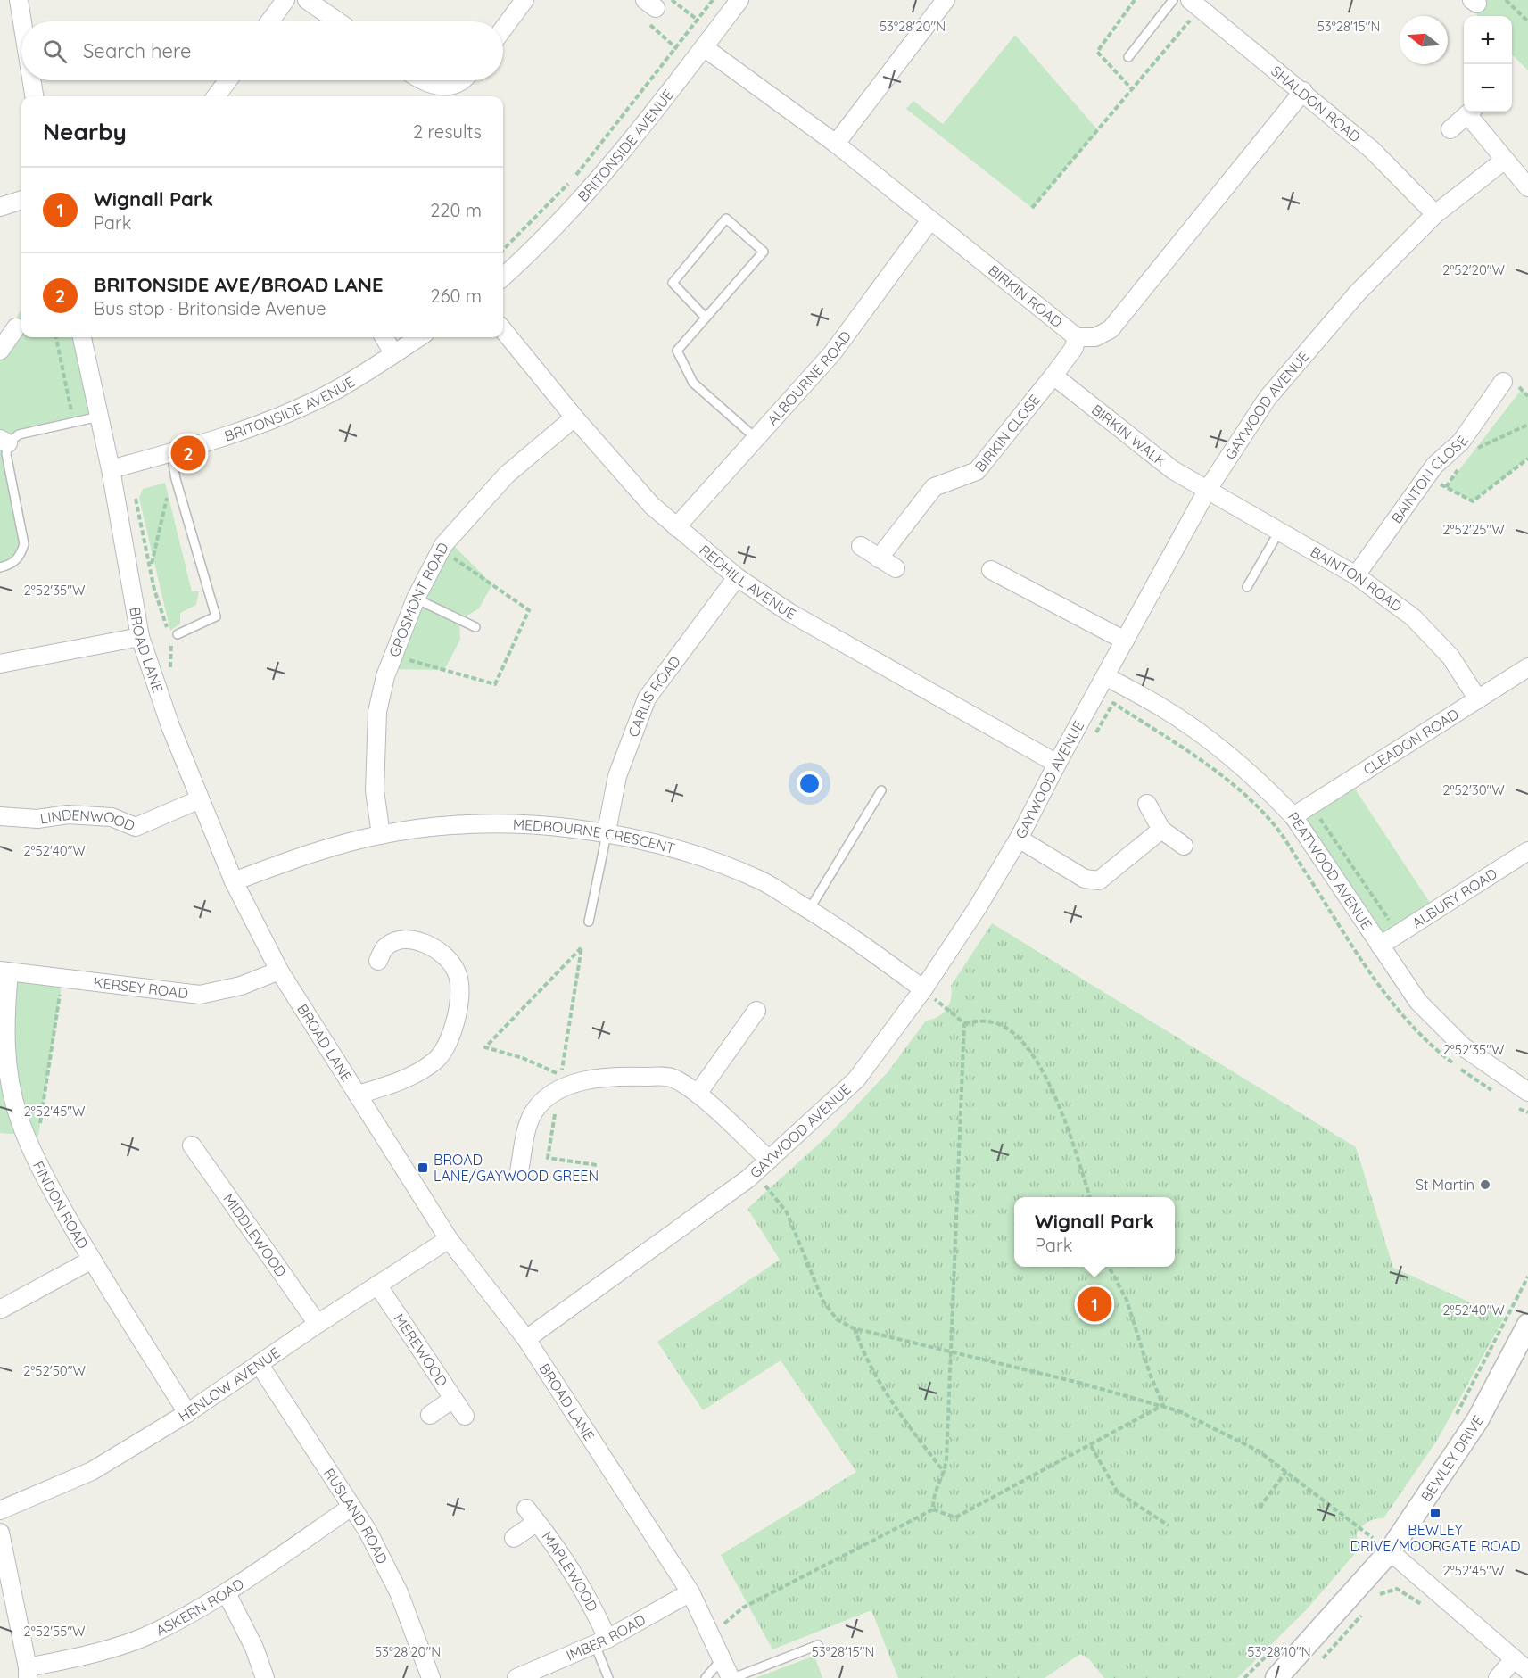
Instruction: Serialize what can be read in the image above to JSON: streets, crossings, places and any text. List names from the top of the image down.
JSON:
{
  "streets": {
    "street": [
      "SHALDON ROAD",
      "BRITONSIDE AVENUE",
      "BIRKIN ROAD",
      "ALBOURNE ROAD",
      "GAYWOOD AVENUE",
      "BIRKIN CLOSE",
      "BIRKIN WALK",
      "BAINTON CLOSE",
      "BAINTON ROAD",
      "REDHILL AVENUE",
      "GROSMONT ROAD",
      "BROAD LANE",
      "CARLIS ROAD",
      "CLEADON ROAD",
      "LINDENWOOD",
      "MEDBOURNE CRESCENT",
      "PEATWOOD AVENUE",
      "ALBURY ROAD",
      "KERSEY ROAD",
      "FINDON ROAD",
      "MIDDLEWOOD",
      "MEREWOOD",
      "HENLOW AVENUE",
      "BEWLEY DRIVE",
      "RUSLAND ROAD",
      "MAPLEWOOD",
      "ASKERN ROAD",
      "IMBER ROAD"
    ]
  },
  "crossings": [
    ["SHALDON ROAD", "BIRKIN ROAD"],
    ["SHALDON ROAD", "GAYWOOD AVENUE"],
    ["BRITONSIDE AVENUE", "BIRKIN ROAD"],
    ["BRITONSIDE AVENUE", "BROAD LANE"],
    ["BIRKIN ROAD", "ALBOURNE ROAD"],
    ["BIRKIN ROAD", "BIRKIN CLOSE"],
    ["ALBOURNE ROAD", "REDHILL AVENUE"],
    ["GAYWOOD AVENUE", "BIRKIN WALK"],
    ["GAYWOOD AVENUE", "BAINTON ROAD"],
    ["GAYWOOD AVENUE", "REDHILL AVENUE"],
    ["GAYWOOD AVENUE", "BROAD LANE"],
    ["GAYWOOD AVENUE", "MEDBOURNE CRESCENT"],
    ["GAYWOOD AVENUE", "PEATWOOD AVENUE"],
    ["BIRKIN CLOSE", "BIRKIN WALK"],
    ["BIRKIN WALK", "BAINTON ROAD"],
    ["BAINTON CLOSE", "BAINTON ROAD"],
    ["BAINTON ROAD", "CLEADON ROAD"],
    ["REDHILL AVENUE", "GROSMONT ROAD"],
    ["REDHILL AVENUE", "CARLIS ROAD"],
    ["GROSMONT ROAD", "MEDBOURNE CRESCENT"],
    ["BROAD LANE", "LINDENWOOD"],
    ["BROAD LANE", "MEDBOURNE CRESCENT"],
    ["BROAD LANE", "KERSEY ROAD"],
    ["BROAD LANE", "HENLOW AVENUE"],
    ["BROAD LANE", "IMBER ROAD"],
    ["CARLIS ROAD", "MEDBOURNE CRESCENT"],
    ["CLEADON ROAD", "PEATWOOD AVENUE"],
    ["PEATWOOD AVENUE", "ALBURY ROAD"],
    ["KERSEY ROAD", "FINDON ROAD"],
    ["FINDON ROAD", "HENLOW AVENUE"],
    ["MIDDLEWOOD", "HENLOW AVENUE"],
    ["MEREWOOD", "HENLOW AVENUE"],
    ["HENLOW AVENUE", "RUSLAND ROAD"],
    ["RUSLAND ROAD", "ASKERN ROAD"],
    ["MAPLEWOOD", "IMBER ROAD"]
  ],
  "places": {
    "transit": ["BROAD LANE/GAYWOOD GREEN", "BEWLEY DRIVE/MOORGATE ROAD"],
    "other": ["St Martin"]
  },
  "north": "left",
  "page": {
    "map_buttons": ["+", "−"],
    "search": "Search here",
    "heading": ["Nearby", "2 results"],
    "list": [
      {
        "mark": "1",
        "name": "Wignall Park",
        "note": "Park",
        "value": "220 m"
      },
      {
        "mark": "2",
        "name": "BRITONSIDE AVE/BROAD LANE",
        "note": "Bus stop · Britonside Avenue",
        "value": "260 m"
      }
    ],
    "pins": ["2", "1"],
    "popup": ["Wignall Park", "Park"]
  },
  "coordinates": [
    "53°28'20\"N",
    "53°28'15\"N",
    "2°52'20\"W",
    "2°52'25\"W",
    "2°52'35\"W",
    "2°52'30\"W",
    "2°52'40\"W",
    "2°52'45\"W",
    "2°52'50\"W",
    "2°52'55\"W",
    "53°28'10\"N"
  ]
}
